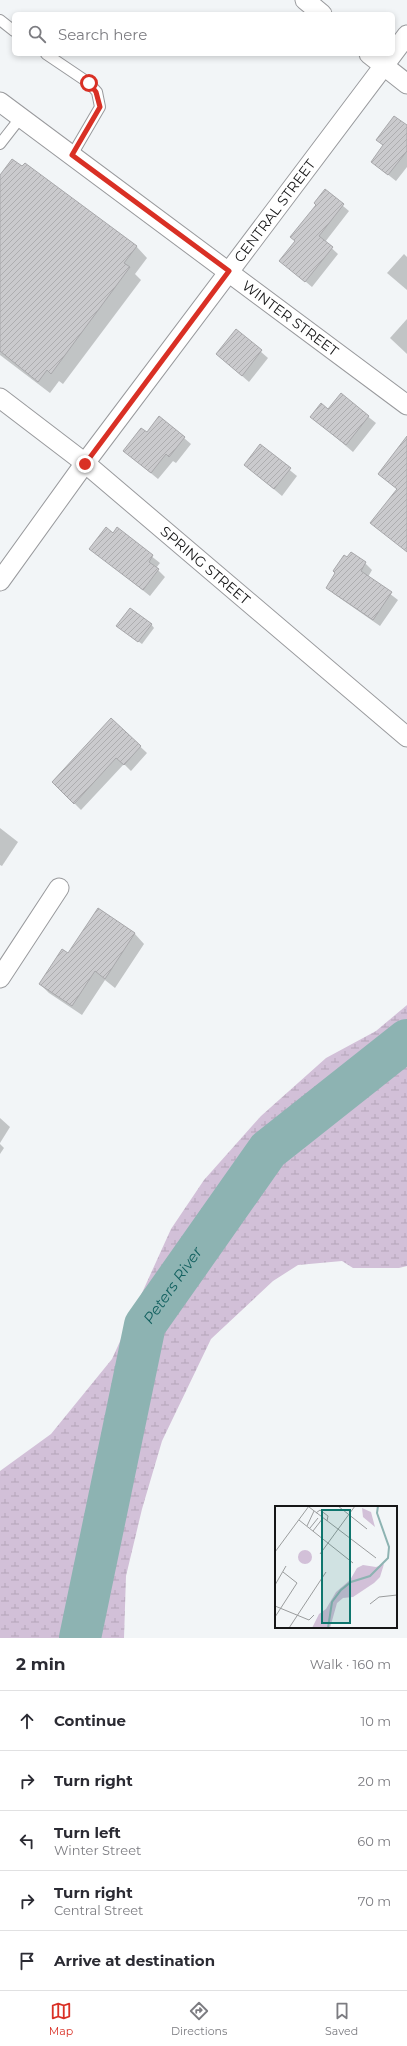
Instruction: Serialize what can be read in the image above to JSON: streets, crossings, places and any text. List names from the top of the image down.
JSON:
{
  "streets": {
    "street": ["CENTRAL STREET", "WINTER STREET", "SPRING STREET"]
  },
  "crossings": [
    ["CENTRAL STREET", "WINTER STREET"],
    ["CENTRAL STREET", "SPRING STREET"]
  ],
  "water": ["Peters River"],
  "page": {
    "search": "Search here",
    "heading": ["2 min", "Walk · 160 m"],
    "list": [
      ["Continue", "10 m"],
      ["Turn right", "20 m"],
      ["Turn left", "Winter Street", "60 m"],
      ["Turn right", "Central Street", "70 m"],
      "Arrive at destination"
    ],
    "nav": ["Map", "Directions", "Saved"]
  }
}
